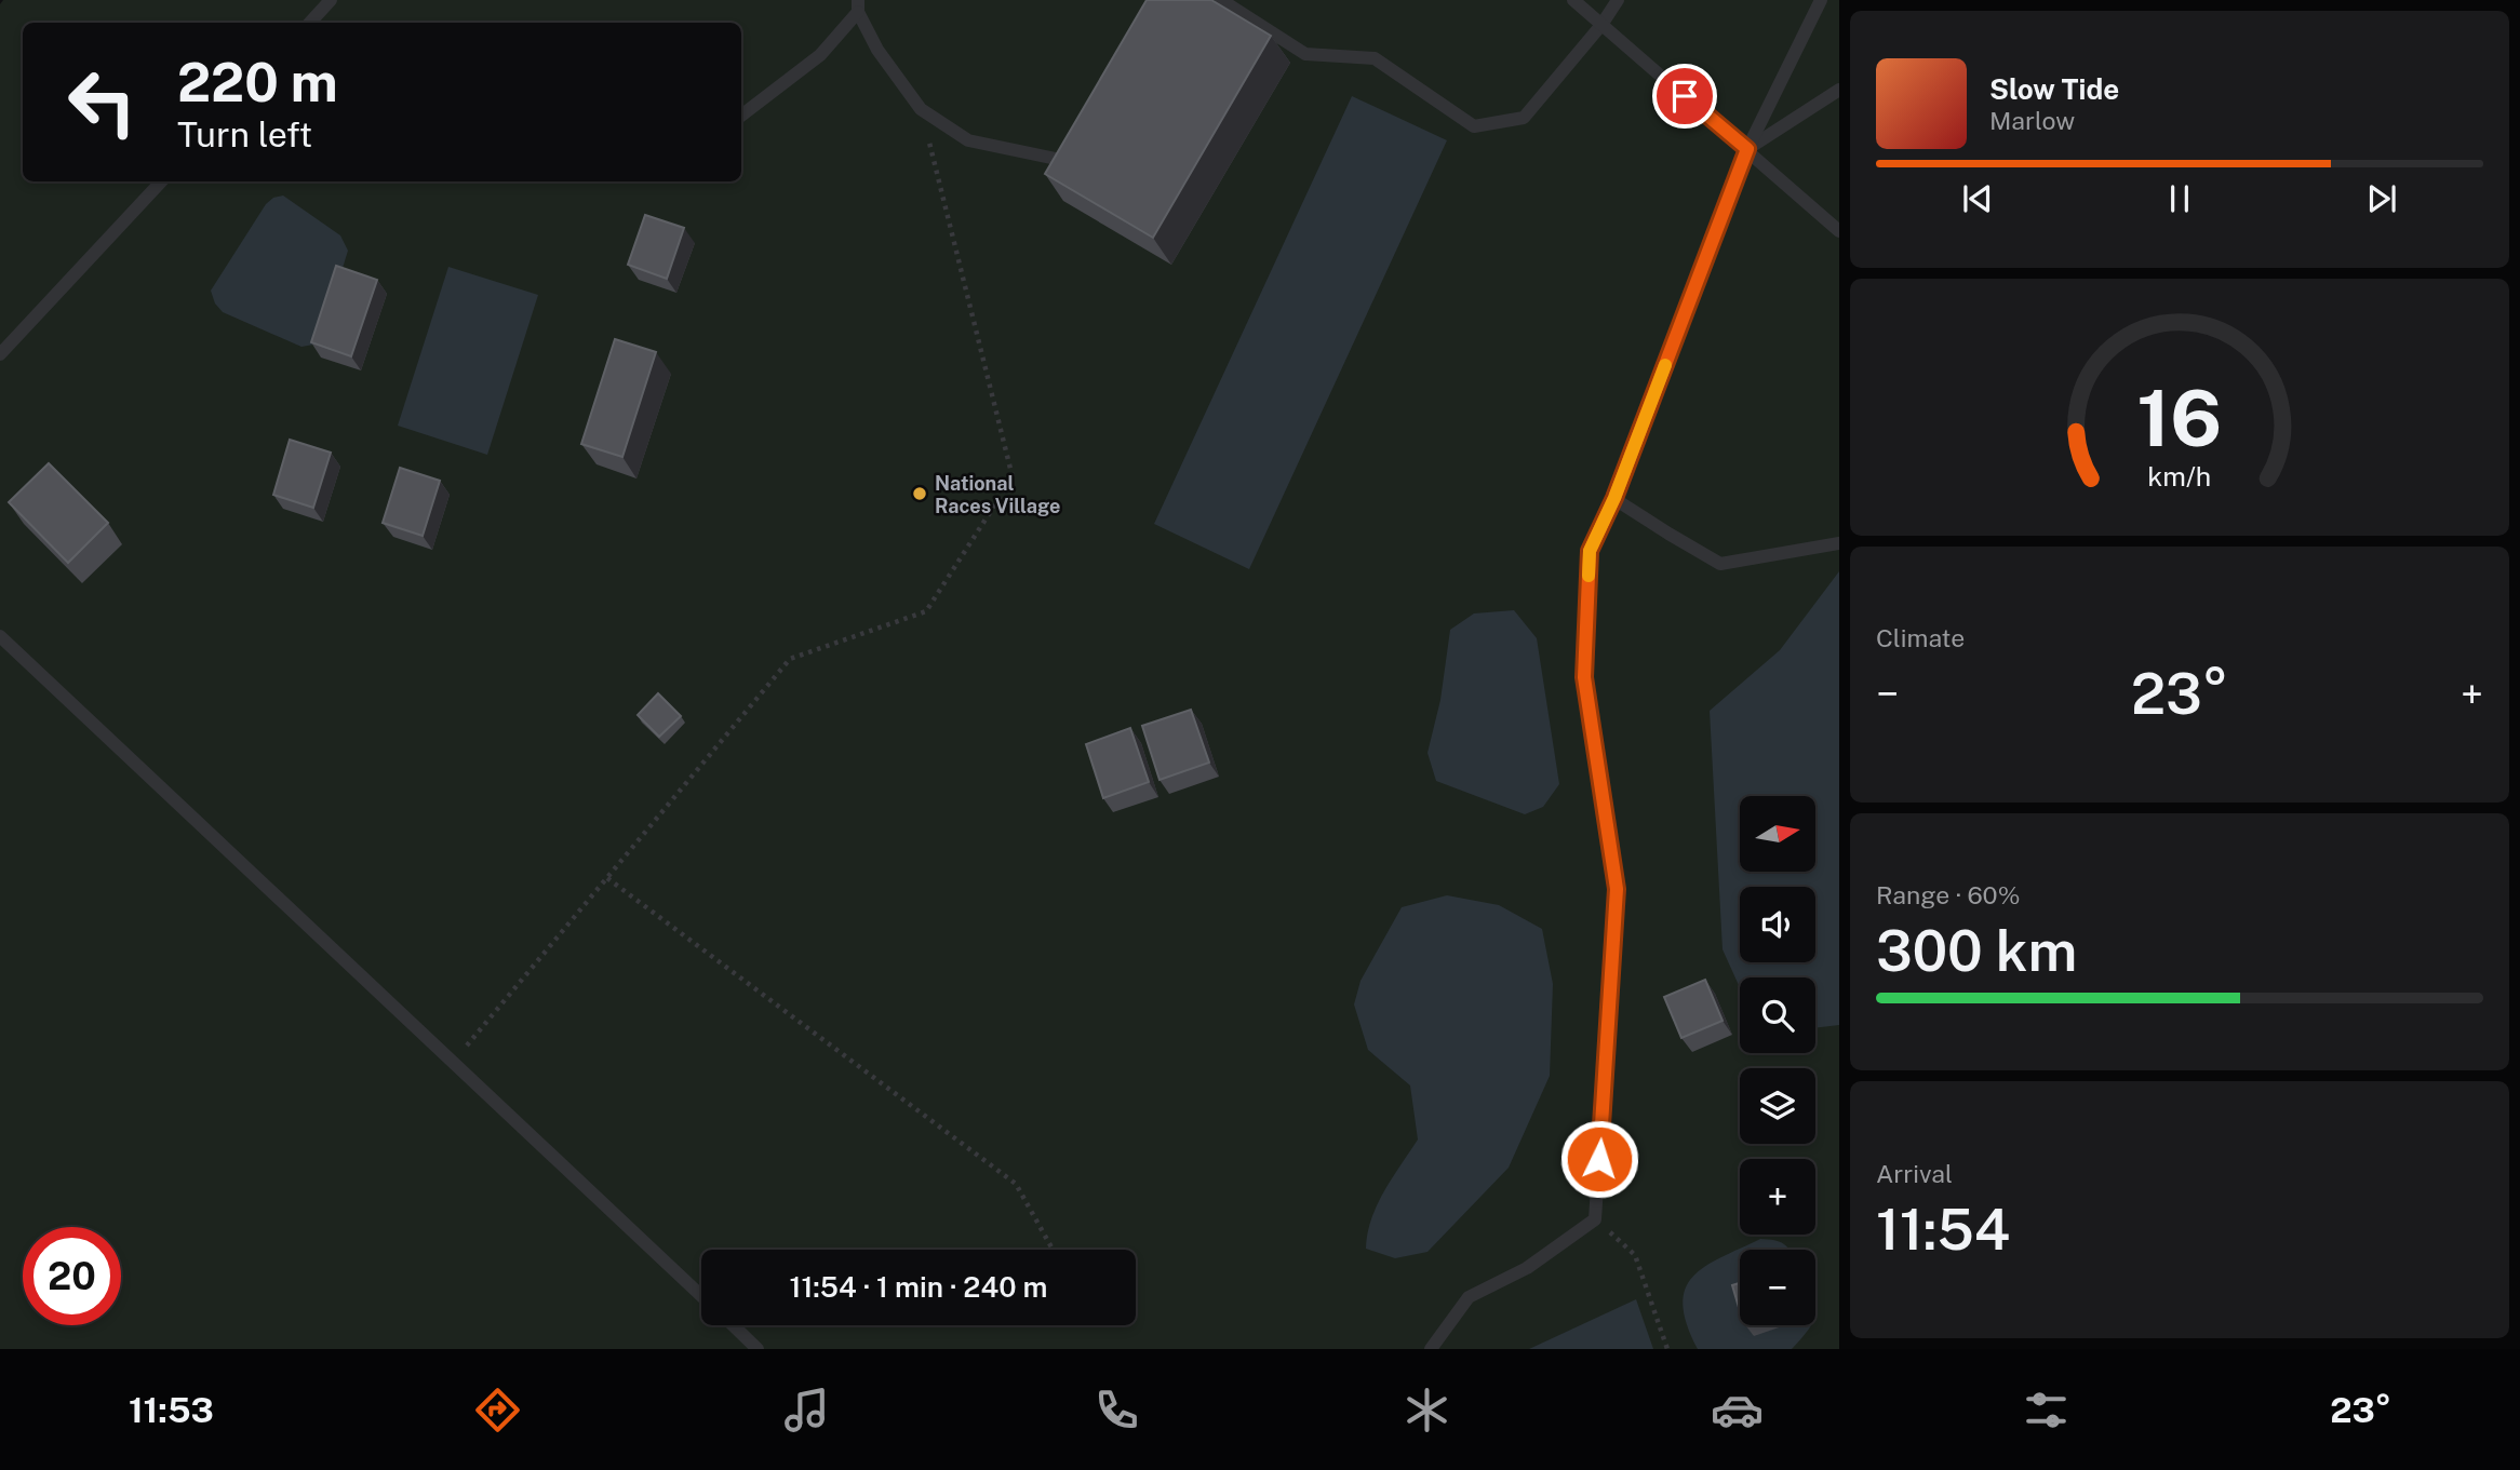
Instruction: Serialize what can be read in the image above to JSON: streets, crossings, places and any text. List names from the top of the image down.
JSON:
{
  "places": ["National Races Village"],
  "north": "right",
  "page": {
    "turn": ["220 m", "Turn left"],
    "song": ["Slow Tide", "Marlow"],
    "tile": [
      "Climate",
      ["Range · 60%", "300 km"],
      ["Arrival", "11:54"]
    ],
    "heat": ["−", "23°", "+"],
    "map_buttons": ["+", "−"],
    "limit": "20",
    "trip": "11:54 · 1 min · 240 m",
    "tabs": ["11:53", "23°"],
    "gauge": ["16", "km/h"]
  }
}
